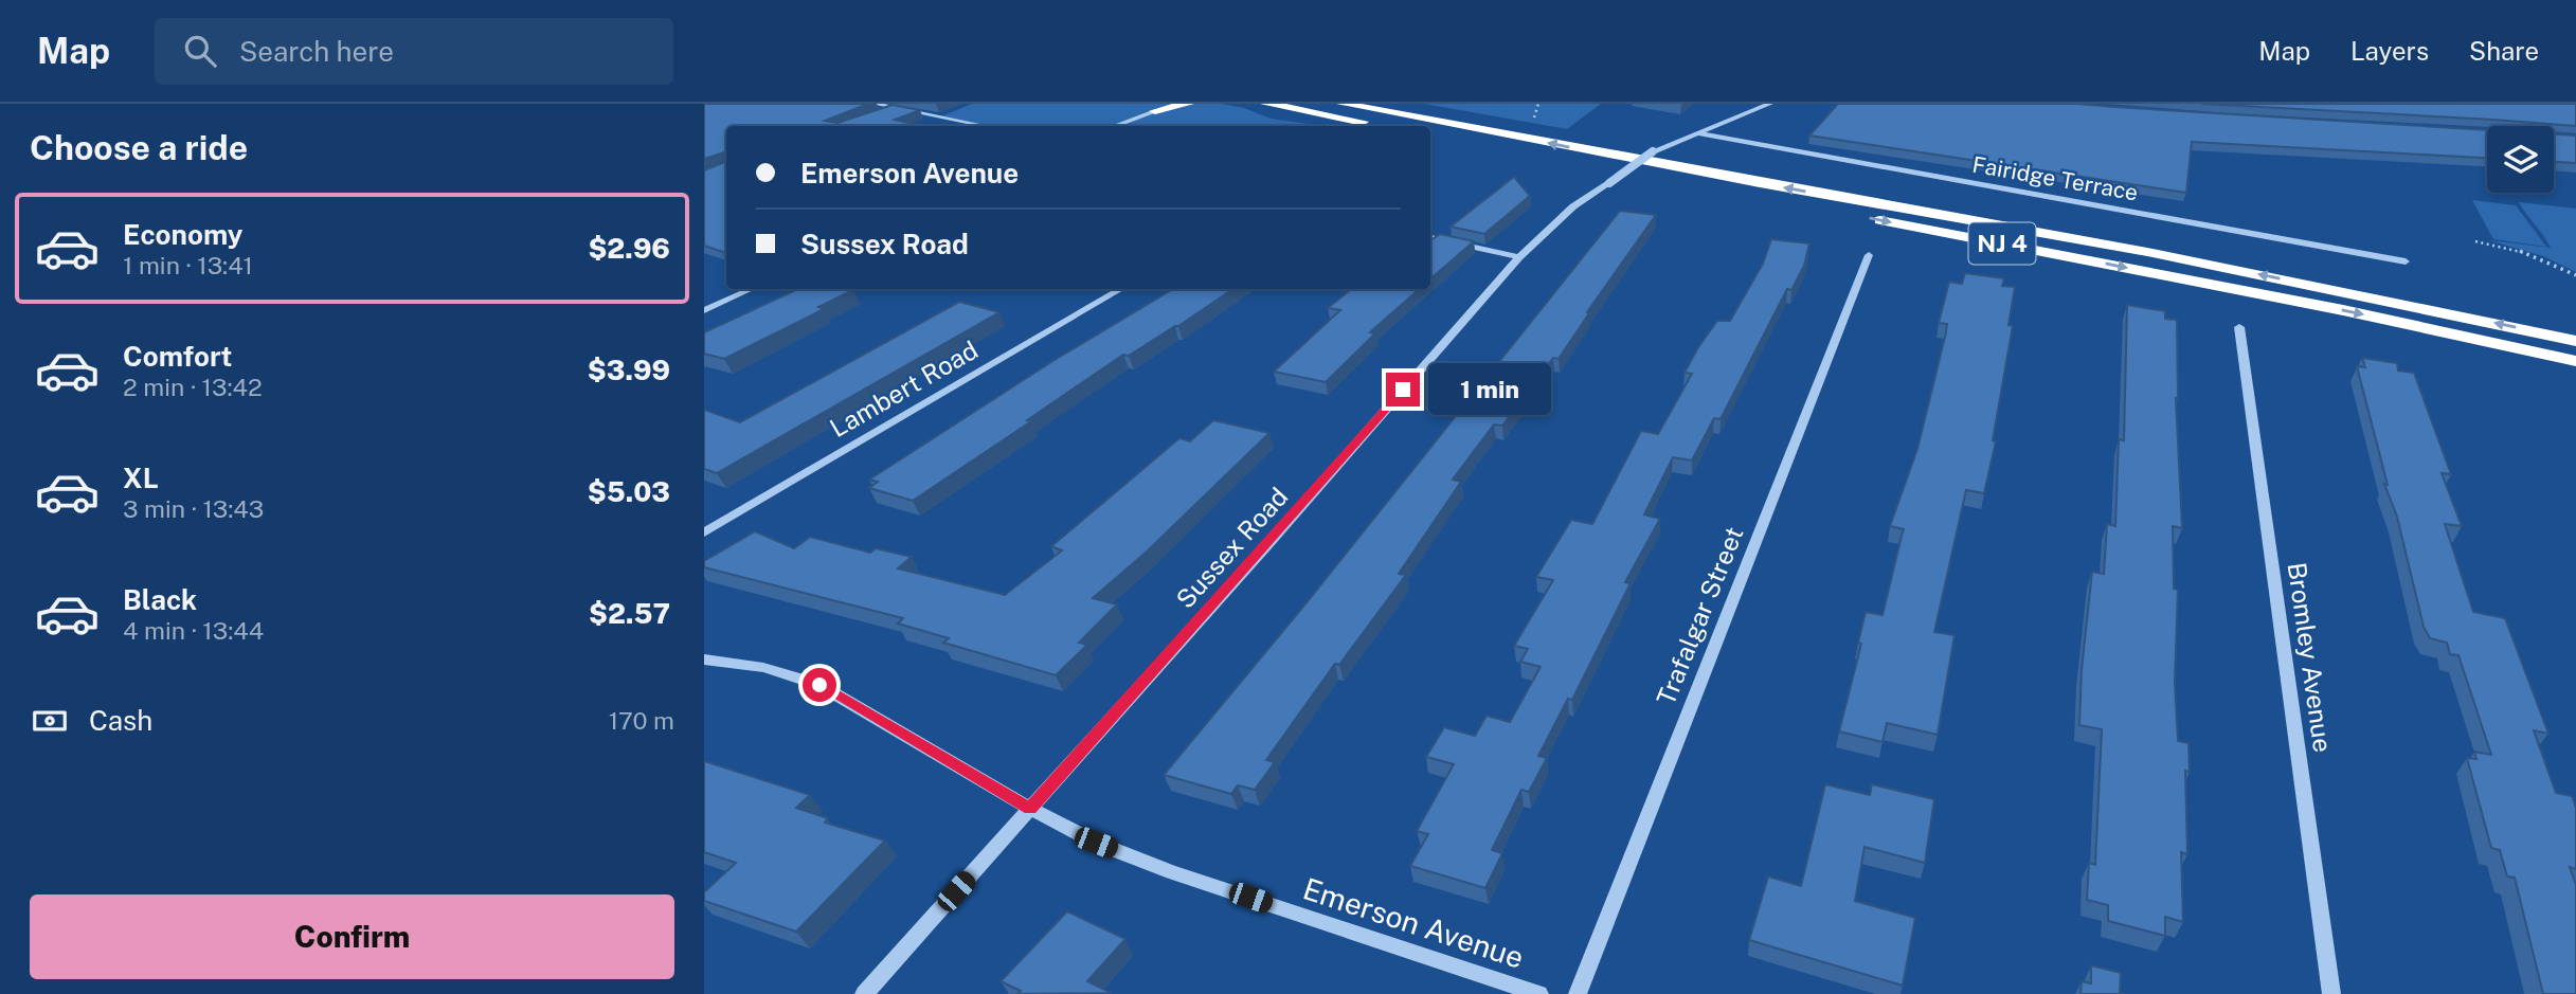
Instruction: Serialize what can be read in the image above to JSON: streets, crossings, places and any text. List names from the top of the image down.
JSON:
{
  "streets": {
    "highway": ["NJ 4"],
    "street": [
      "Fairidge Terrace",
      "Lambert Road",
      "Sussex Road",
      "Trafalgar Street",
      "Bromley Avenue",
      "Emerson Avenue"
    ]
  },
  "crossings": [
    ["Fairidge Terrace", "Sussex Road"],
    ["Sussex Road", "Emerson Avenue"]
  ],
  "page": {
    "header": "Map",
    "search": "Search here",
    "nav": ["Map", "Layers", "Share"],
    "heading": "Choose a ride",
    "banner": ["Emerson Avenue", "Sussex Road"],
    "list": [
      {
        "name": "Economy",
        "note": "1 min · 13:41",
        "value": "$2.96"
      },
      {
        "name": "Comfort",
        "note": "2 min · 13:42",
        "value": "$3.99"
      },
      {
        "name": "XL",
        "note": "3 min · 13:43",
        "value": "$5.03"
      },
      {
        "name": "Black",
        "note": "4 min · 13:44",
        "value": "$2.57"
      }
    ],
    "bubble": "1 min",
    "pay": ["Cash", "170 m"],
    "buttons": "Confirm"
  }
}
